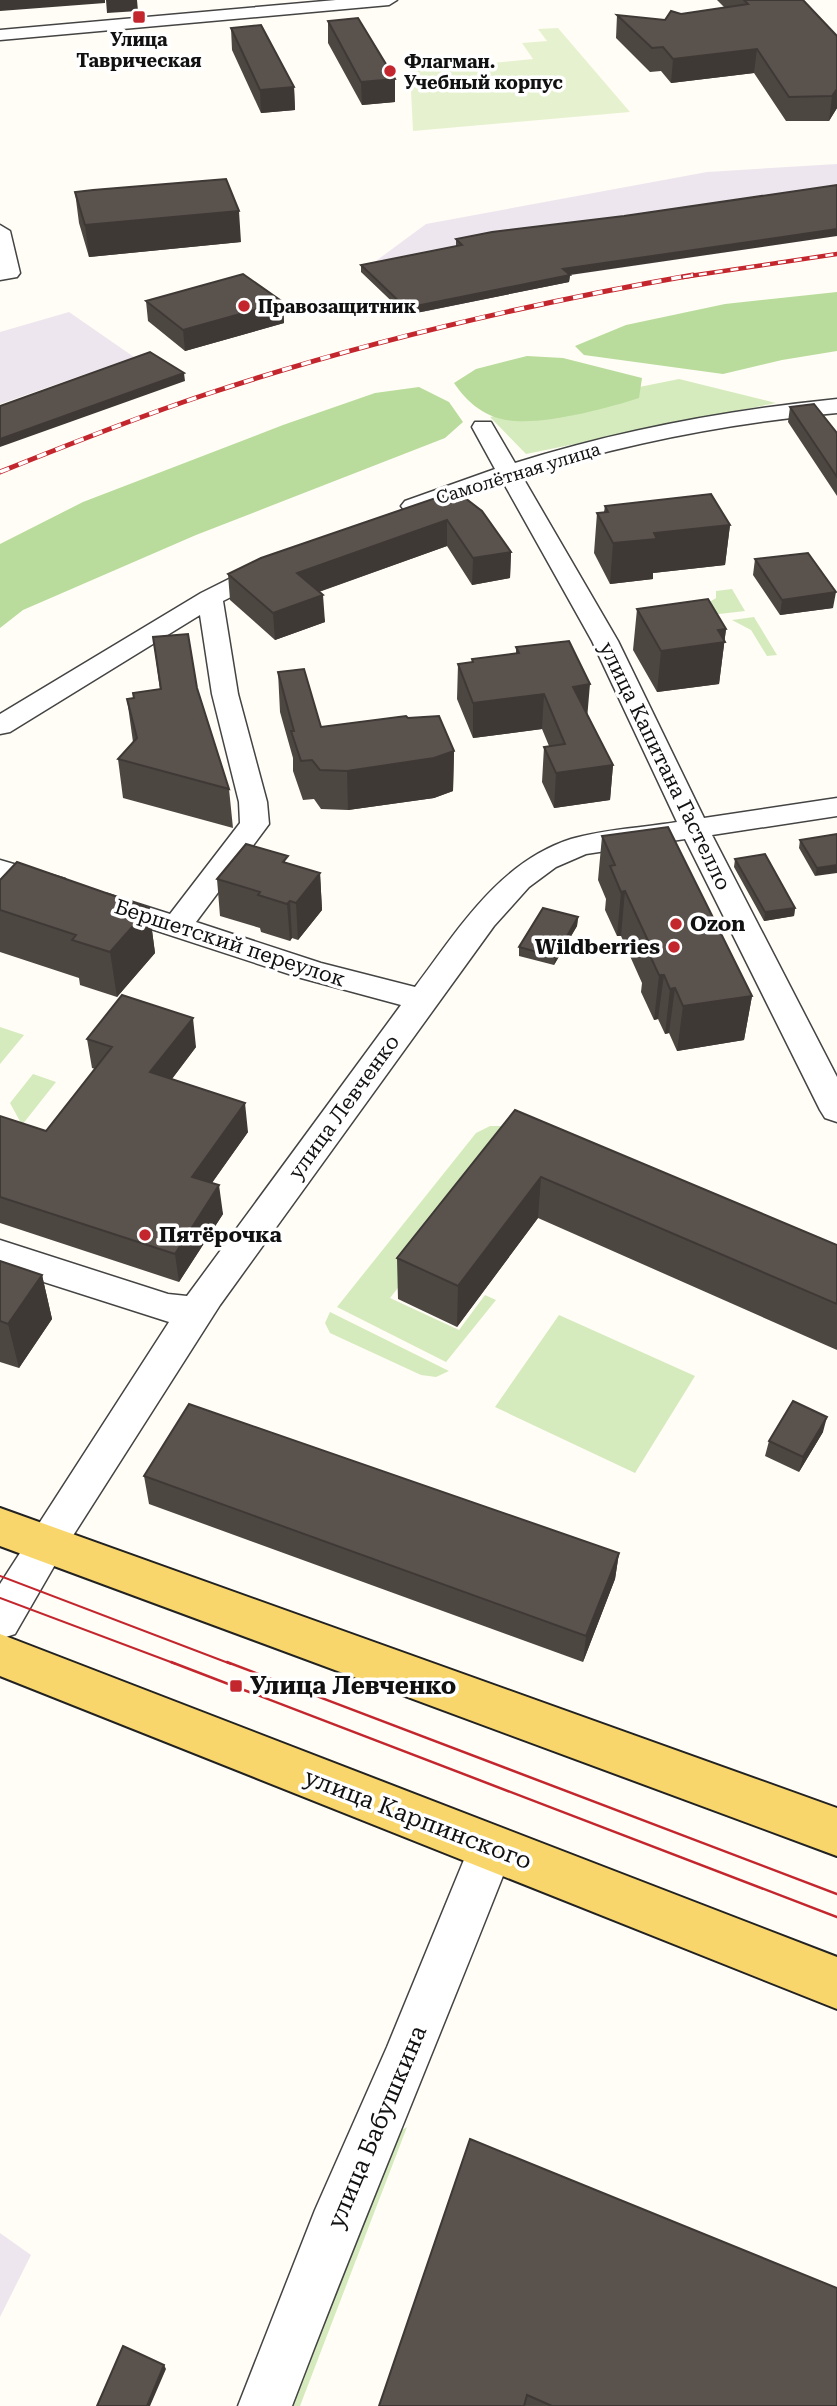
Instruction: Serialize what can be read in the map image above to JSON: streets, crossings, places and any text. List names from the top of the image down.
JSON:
{
  "streets": {
    "main road": ["улица Карпинского"],
    "street": [
      "Самолётная улица",
      "улица Капитана Гастелло",
      "Бершетский переулок",
      "улица Левченко",
      "улица Бабушкина"
    ]
  },
  "crossings": [
    ["Самолётная улица", "улица Капитана Гастелло"],
    ["улица Капитана Гастелло", "улица Левченко"],
    ["Бершетский переулок", "улица Левченко"],
    ["улица Карпинского", "улица Бабушкина"]
  ],
  "places": {
    "transit": ["Улица Таврическая", "Улица Левченко"],
    "other": [
      "Флагман. Учебный корпус",
      "Правозащитник",
      "Ozon",
      "Wildberries",
      "Пятёрочка"
    ]
  }
}
